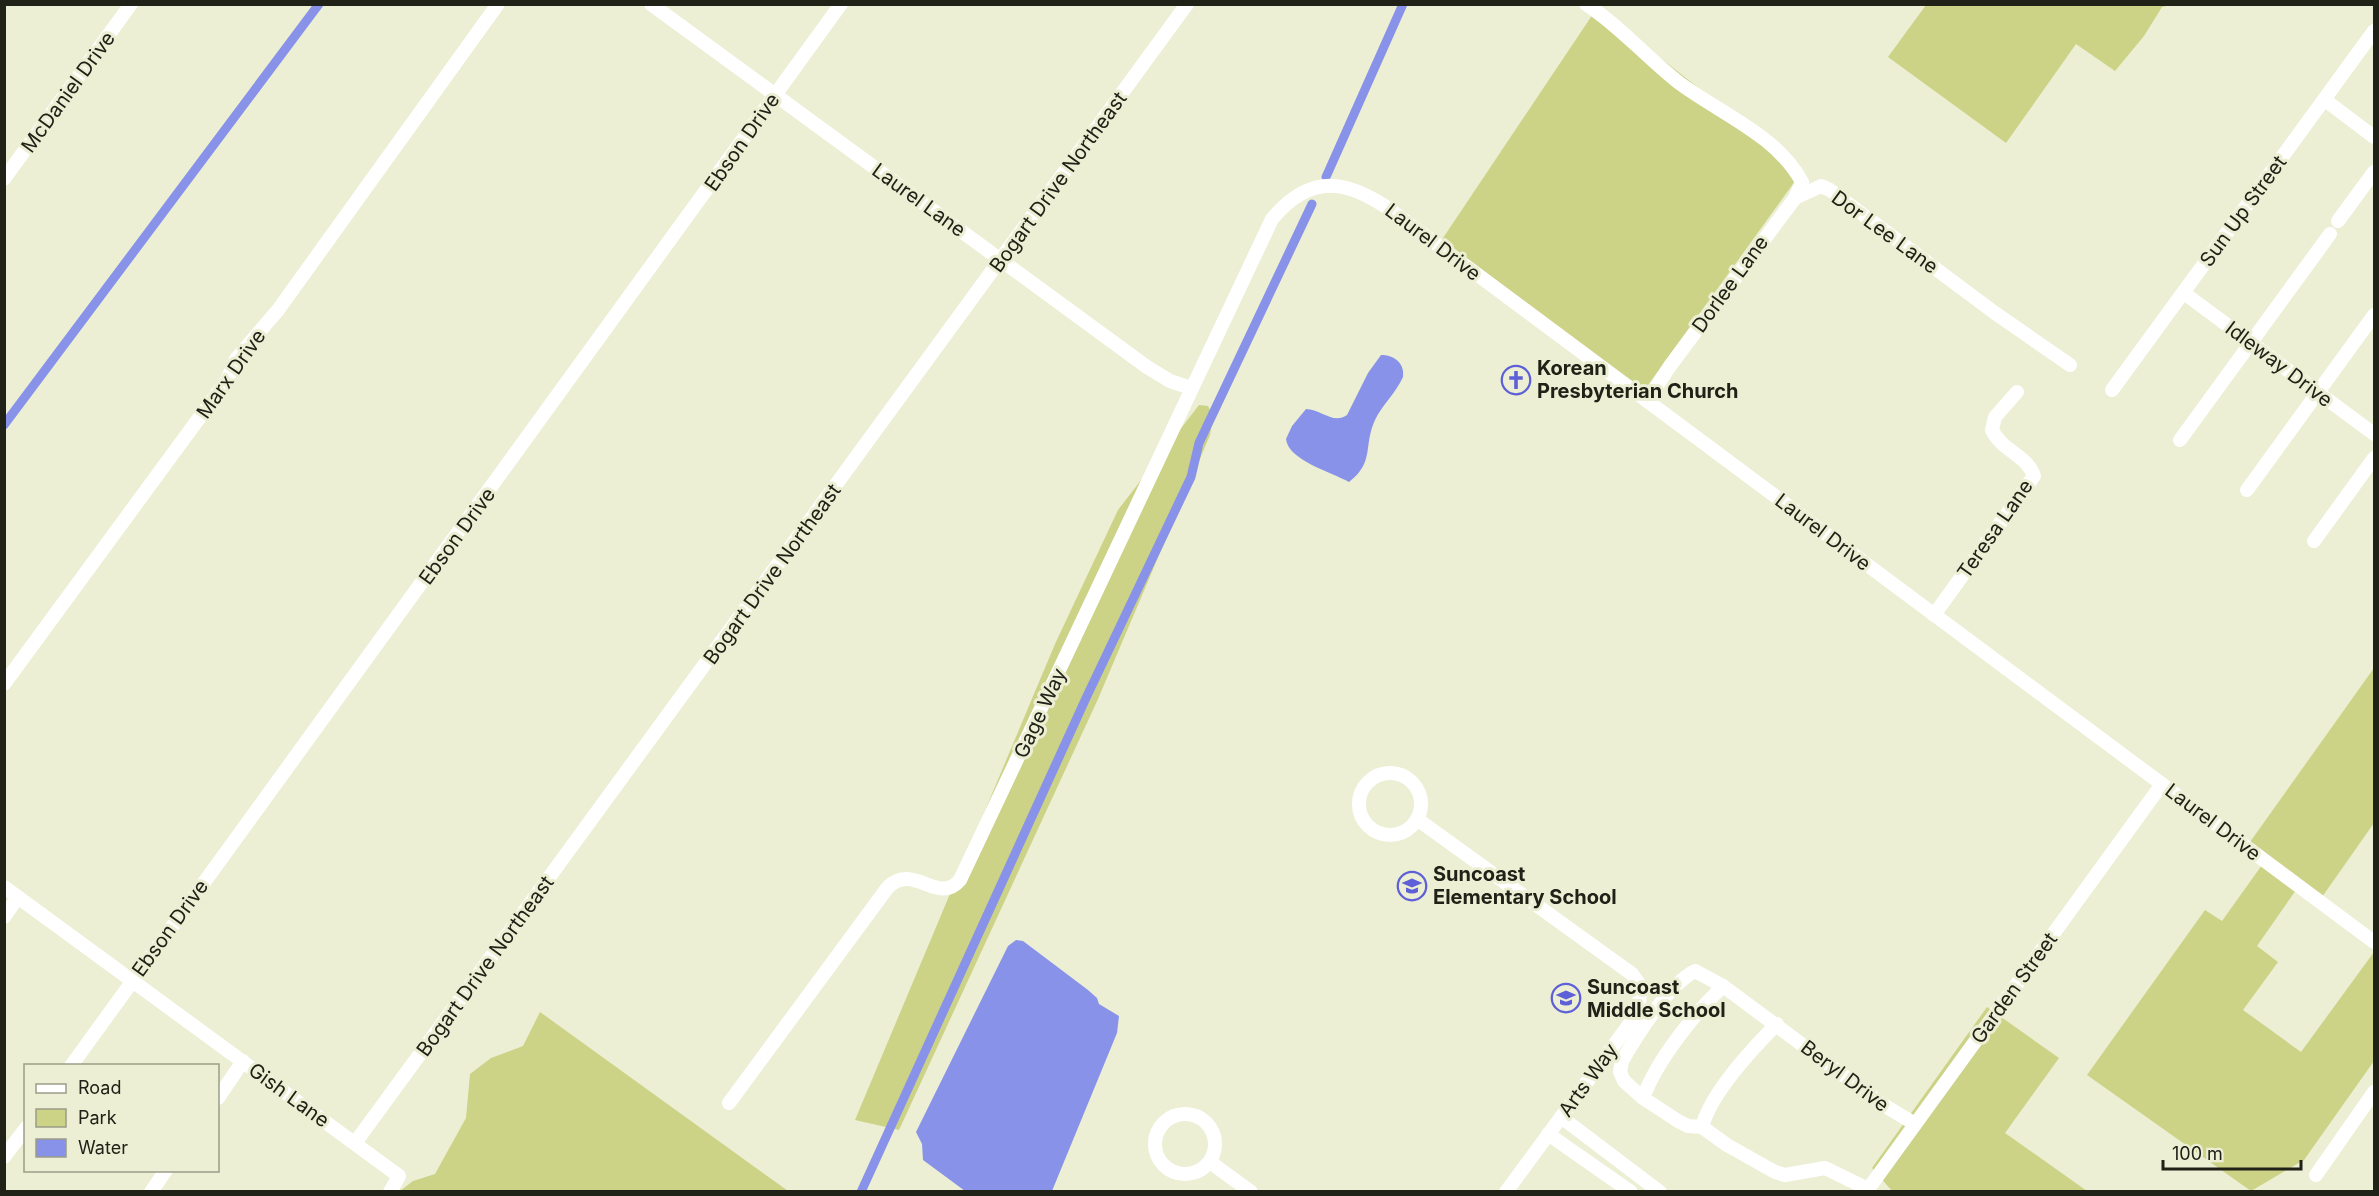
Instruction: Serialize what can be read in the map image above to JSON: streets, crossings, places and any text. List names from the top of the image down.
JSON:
{
  "streets": {
    "street": [
      "McDaniel Drive",
      "Ebson Drive",
      "Bogart Drive Northeast",
      "Laurel Lane",
      "Sun Up Street",
      "Dor Lee Lane",
      "Laurel Drive",
      "Dorlee Lane",
      "Idleway Drive",
      "Marx Drive",
      "Teresa Lane",
      "Gage Way",
      "Garden Street",
      "Beryl Drive",
      "Arts Way",
      "Gish Lane"
    ]
  },
  "crossings": [
    ["Ebson Drive", "Laurel Lane"],
    ["Ebson Drive", "Gish Lane"],
    ["Bogart Drive Northeast", "Laurel Lane"],
    ["Bogart Drive Northeast", "Gish Lane"],
    ["Laurel Lane", "Gage Way"],
    ["Sun Up Street", "Idleway Drive"],
    ["Dor Lee Lane", "Dorlee Lane"],
    ["Laurel Drive", "Dorlee Lane"],
    ["Laurel Drive", "Teresa Lane"],
    ["Laurel Drive", "Gage Way"],
    ["Laurel Drive", "Garden Street"],
    ["Garden Street", "Beryl Drive"]
  ],
  "places": {
    "church": ["Korean Presbyterian Church"],
    "school or university": ["Suncoast Elementary School", "Suncoast Middle School"]
  },
  "legend": ["Road", "Park", "Water"],
  "scale_bar": "100 m"
}
